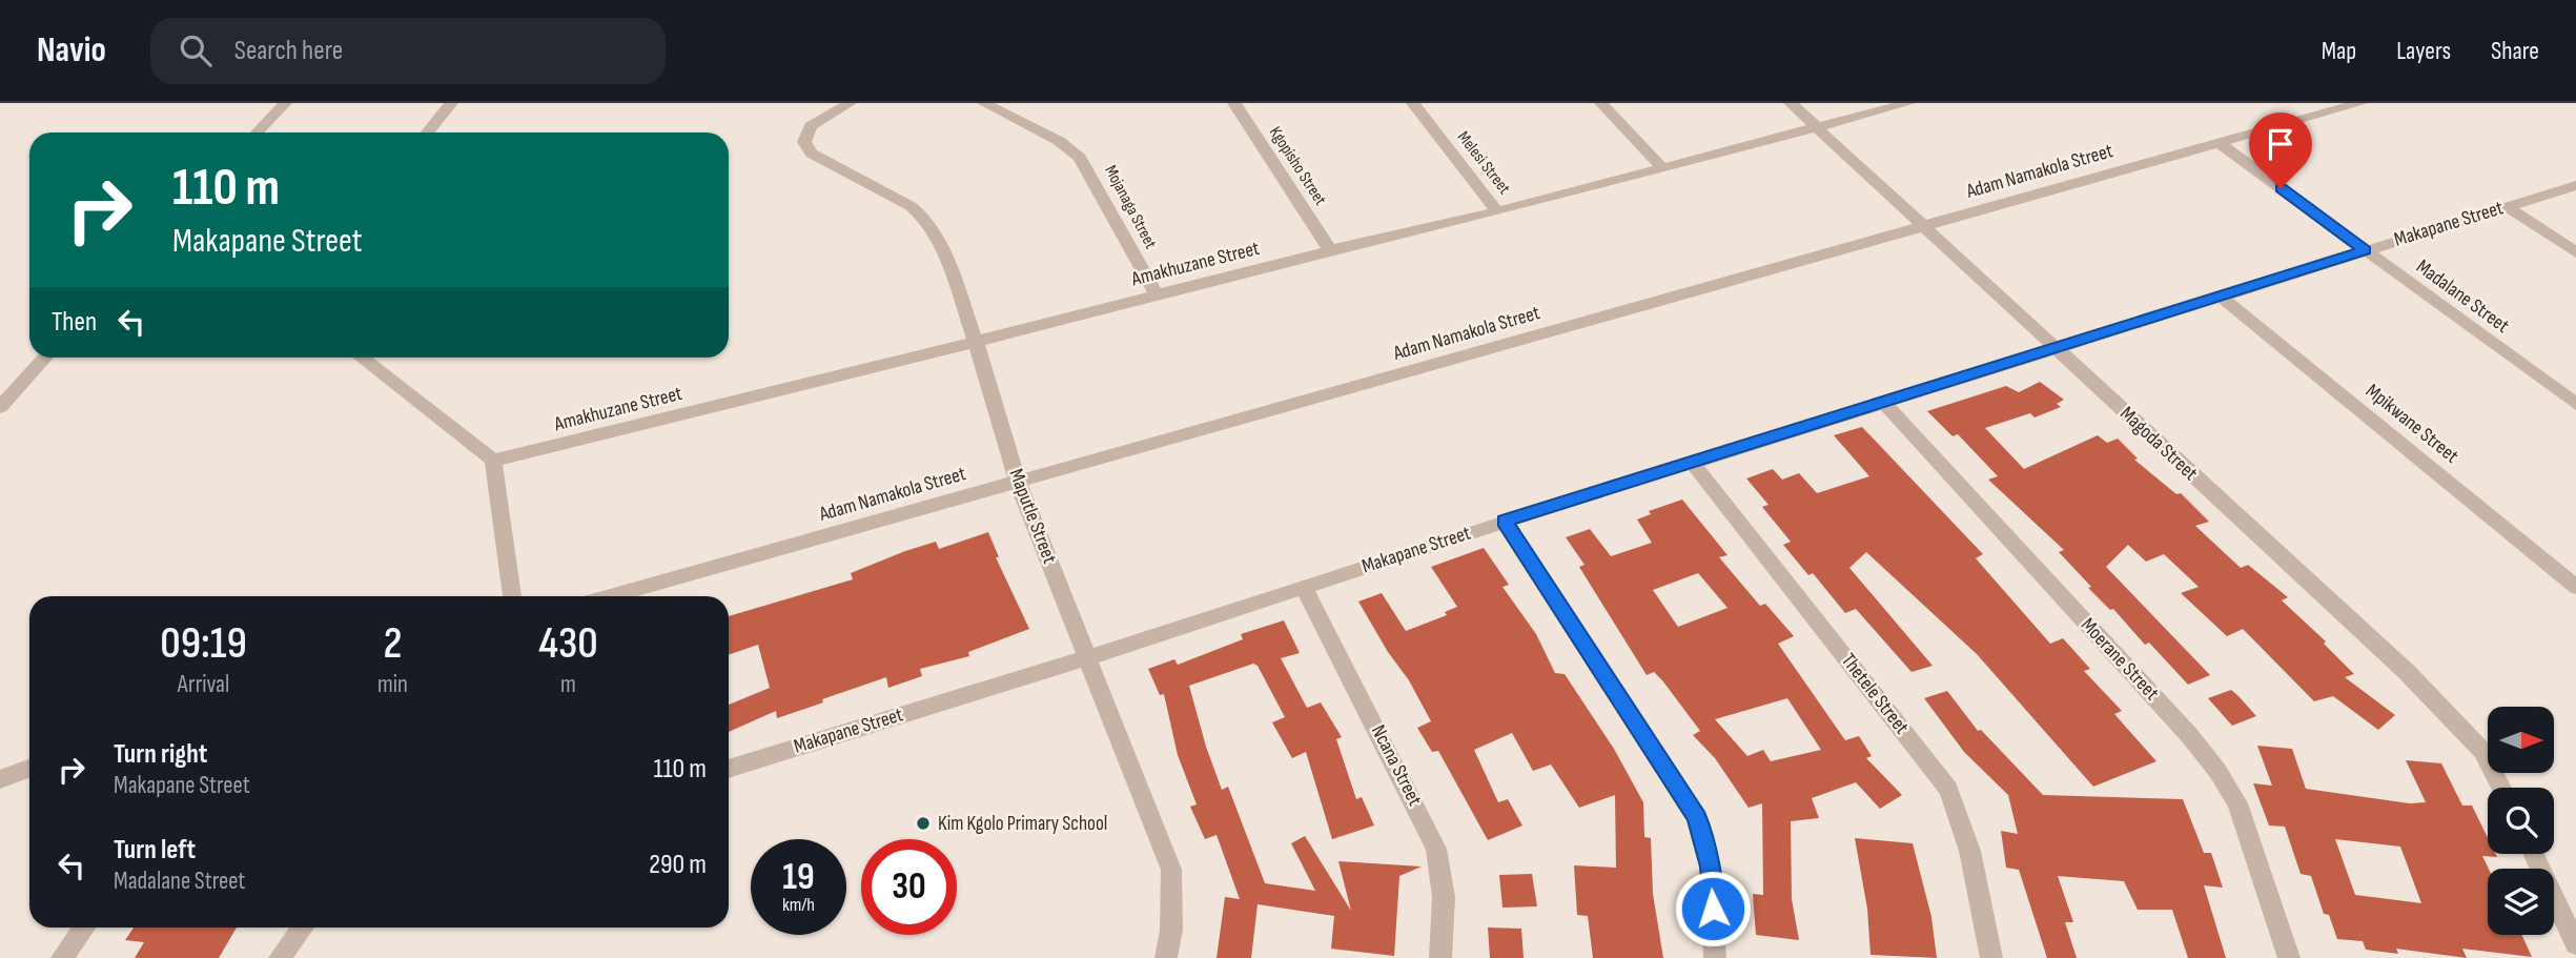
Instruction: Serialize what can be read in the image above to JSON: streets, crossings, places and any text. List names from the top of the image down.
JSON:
{
  "streets": {
    "street": [
      "Melesi Street",
      "Kgopisho Street",
      "Adam Namakola Street",
      "Mojanaga Street",
      "Makapane Street",
      "Amakhuzane Street",
      "Madalane Street",
      "Mpikwane Street",
      "Magoda Street",
      "Maputle Street",
      "Moerane Street",
      "Thetele Street",
      "Ncana Street"
    ]
  },
  "crossings": [
    ["Melesi Street", "Amakhuzane Street"],
    ["Kgopisho Street", "Amakhuzane Street"],
    ["Adam Namakola Street", "Madalane Street"],
    ["Adam Namakola Street", "Magoda Street"],
    ["Adam Namakola Street", "Maputle Street"],
    ["Mojanaga Street", "Amakhuzane Street"],
    ["Makapane Street", "Madalane Street"],
    ["Makapane Street", "Mpikwane Street"],
    ["Makapane Street", "Magoda Street"],
    ["Makapane Street", "Maputle Street"],
    ["Makapane Street", "Moerane Street"],
    ["Makapane Street", "Thetele Street"],
    ["Makapane Street", "Ncana Street"],
    ["Amakhuzane Street", "Magoda Street"],
    ["Amakhuzane Street", "Maputle Street"]
  ],
  "places": ["Kim Kgolo Primary School"],
  "north": "right",
  "page": {
    "header": "Navio",
    "search": "Search here",
    "nav": ["Map", "Layers", "Share"],
    "turn": ["110 m", "Makapane Street"],
    "then": "Then",
    "eta": [
      "09:19",
      "Arrival",
      "2",
      "min",
      "430",
      "m"
    ],
    "list": [
      {
        "name": "Turn right",
        "note": "Makapane Street",
        "value": "110 m"
      },
      {
        "name": "Turn left",
        "note": "Madalane Street",
        "value": "290 m"
      }
    ],
    "speed": "19 km/h",
    "limit": "30"
  }
}
